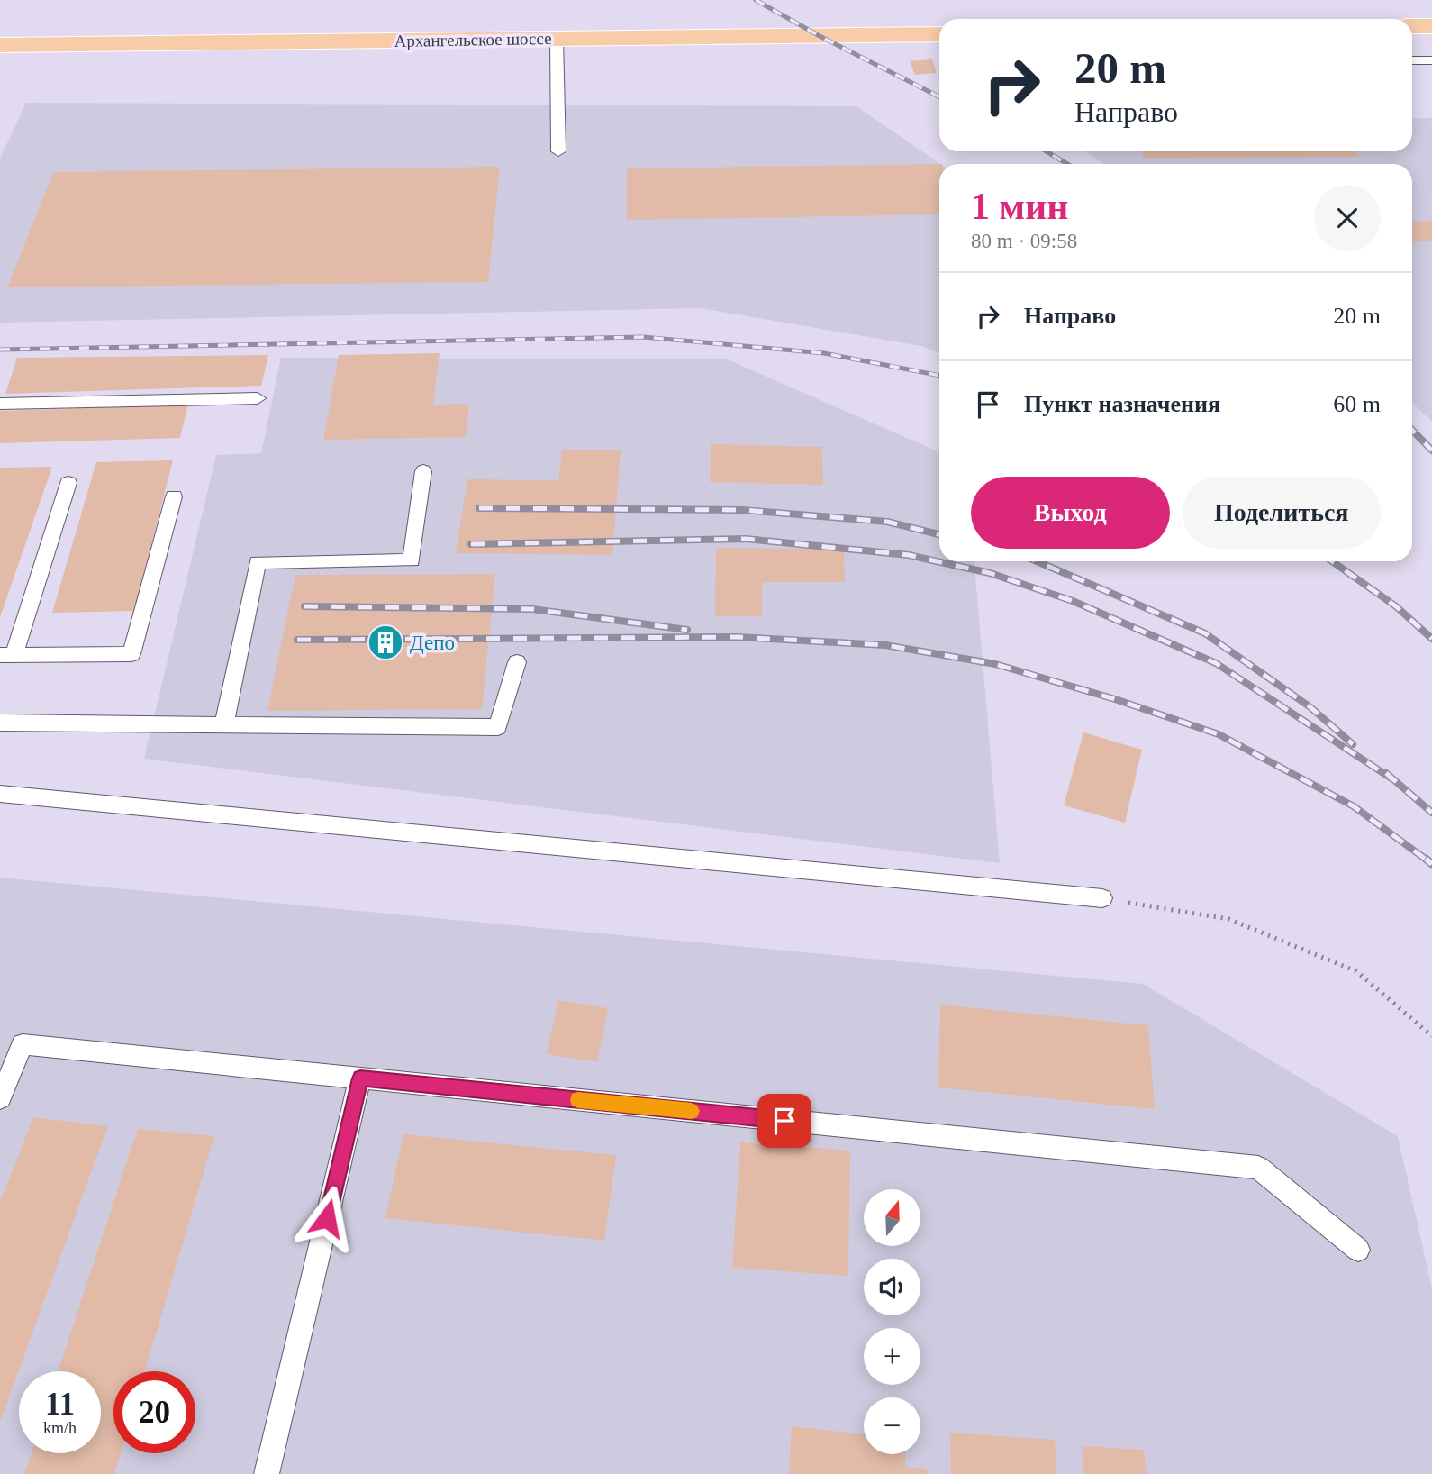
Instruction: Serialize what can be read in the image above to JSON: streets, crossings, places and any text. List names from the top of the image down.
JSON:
{
  "streets": {
    "main road": ["Архангельское шоссе"]
  },
  "places": {
    "building": ["Депо"]
  },
  "north": "top",
  "page": {
    "turn": ["20 m", "Направо"],
    "heading": ["1 мин", "80 m · 09:58"],
    "list": [
      {
        "name": "Направо",
        "value": "20 m"
      },
      {
        "name": "Пункт назначения",
        "value": "60 m"
      }
    ],
    "buttons": ["Выход", "Поделиться"],
    "map_buttons": ["+", "−"],
    "speed": "11 km/h",
    "limit": "20"
  }
}
